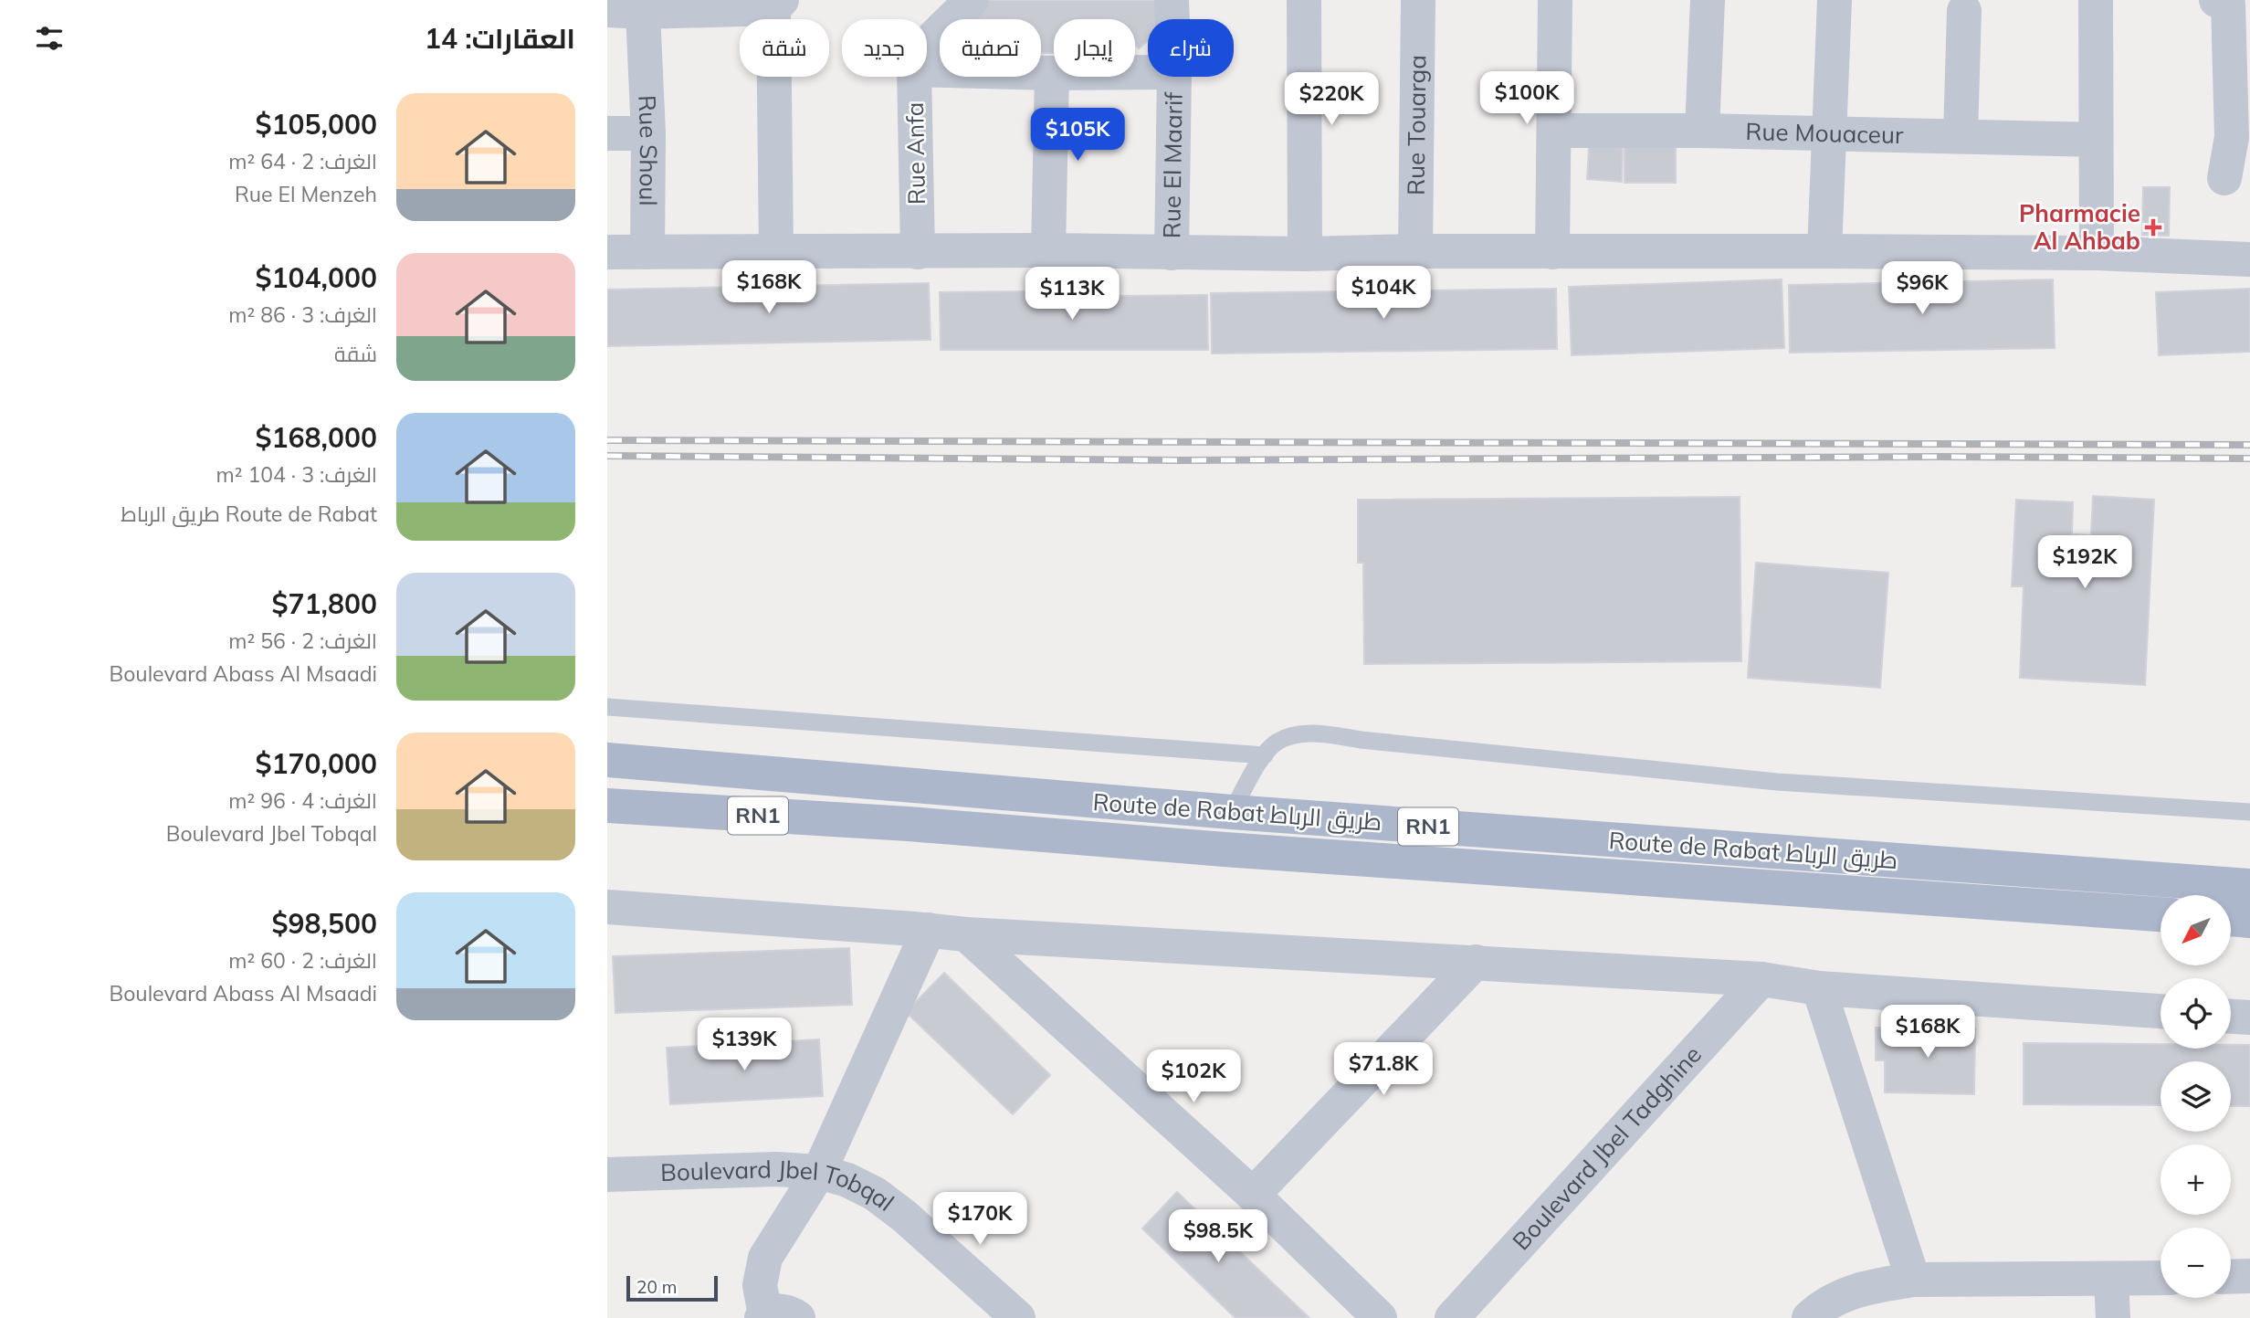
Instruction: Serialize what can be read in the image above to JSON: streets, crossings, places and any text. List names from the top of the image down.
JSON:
{
  "streets": {
    "main road": ["Route de Rabat طريق الرباط", "RN1"],
    "street": [
      "Rue Touarga",
      "Rue Mouaceur",
      "Rue Shoul",
      "Rue Anfa",
      "Rue El Maarif",
      "Boulevard Jbel Tadghine",
      "Boulevard Jbel Tobqal"
    ]
  },
  "places": {
    "health": ["Pharmacie Al Ahbab"]
  },
  "scale_bar": "20 m",
  "north": "bottom left",
  "page": {
    "heading": "العقارات: 14",
    "chip": [
      "شراء",
      "إيجار",
      "تصفية",
      "جديد",
      "شقة"
    ],
    "price": [
      "$100K",
      "$220K",
      "$105K",
      "$168K",
      "$96K",
      "$104K",
      "$113K",
      "$192K",
      "$168K",
      "$139K",
      "$71.8K",
      "$102K",
      "$170K",
      "$98.5K"
    ],
    "list": [
      {
        "name": "$105,000",
        "note": "الغرف: 2 · 64 m² · Rue El Menzeh"
      },
      {
        "name": "$104,000",
        "note": "الغرف: 3 · 86 m² · شقة"
      },
      {
        "name": "$168,000",
        "note": "الغرف: 3 · 104 m² · Route de Rabat طريق الرباط"
      },
      {
        "name": "$71,800",
        "note": "الغرف: 2 · 56 m² · Boulevard Abass Al Msaadi"
      },
      {
        "name": "$170,000",
        "note": "الغرف: 4 · 96 m² · Boulevard Jbel Tobqal"
      },
      {
        "name": "$98,500",
        "note": "الغرف: 2 · 60 m² · Boulevard Abass Al Msaadi"
      }
    ],
    "map_buttons": ["+", "−"],
    "scale": "20 m"
  }
}
